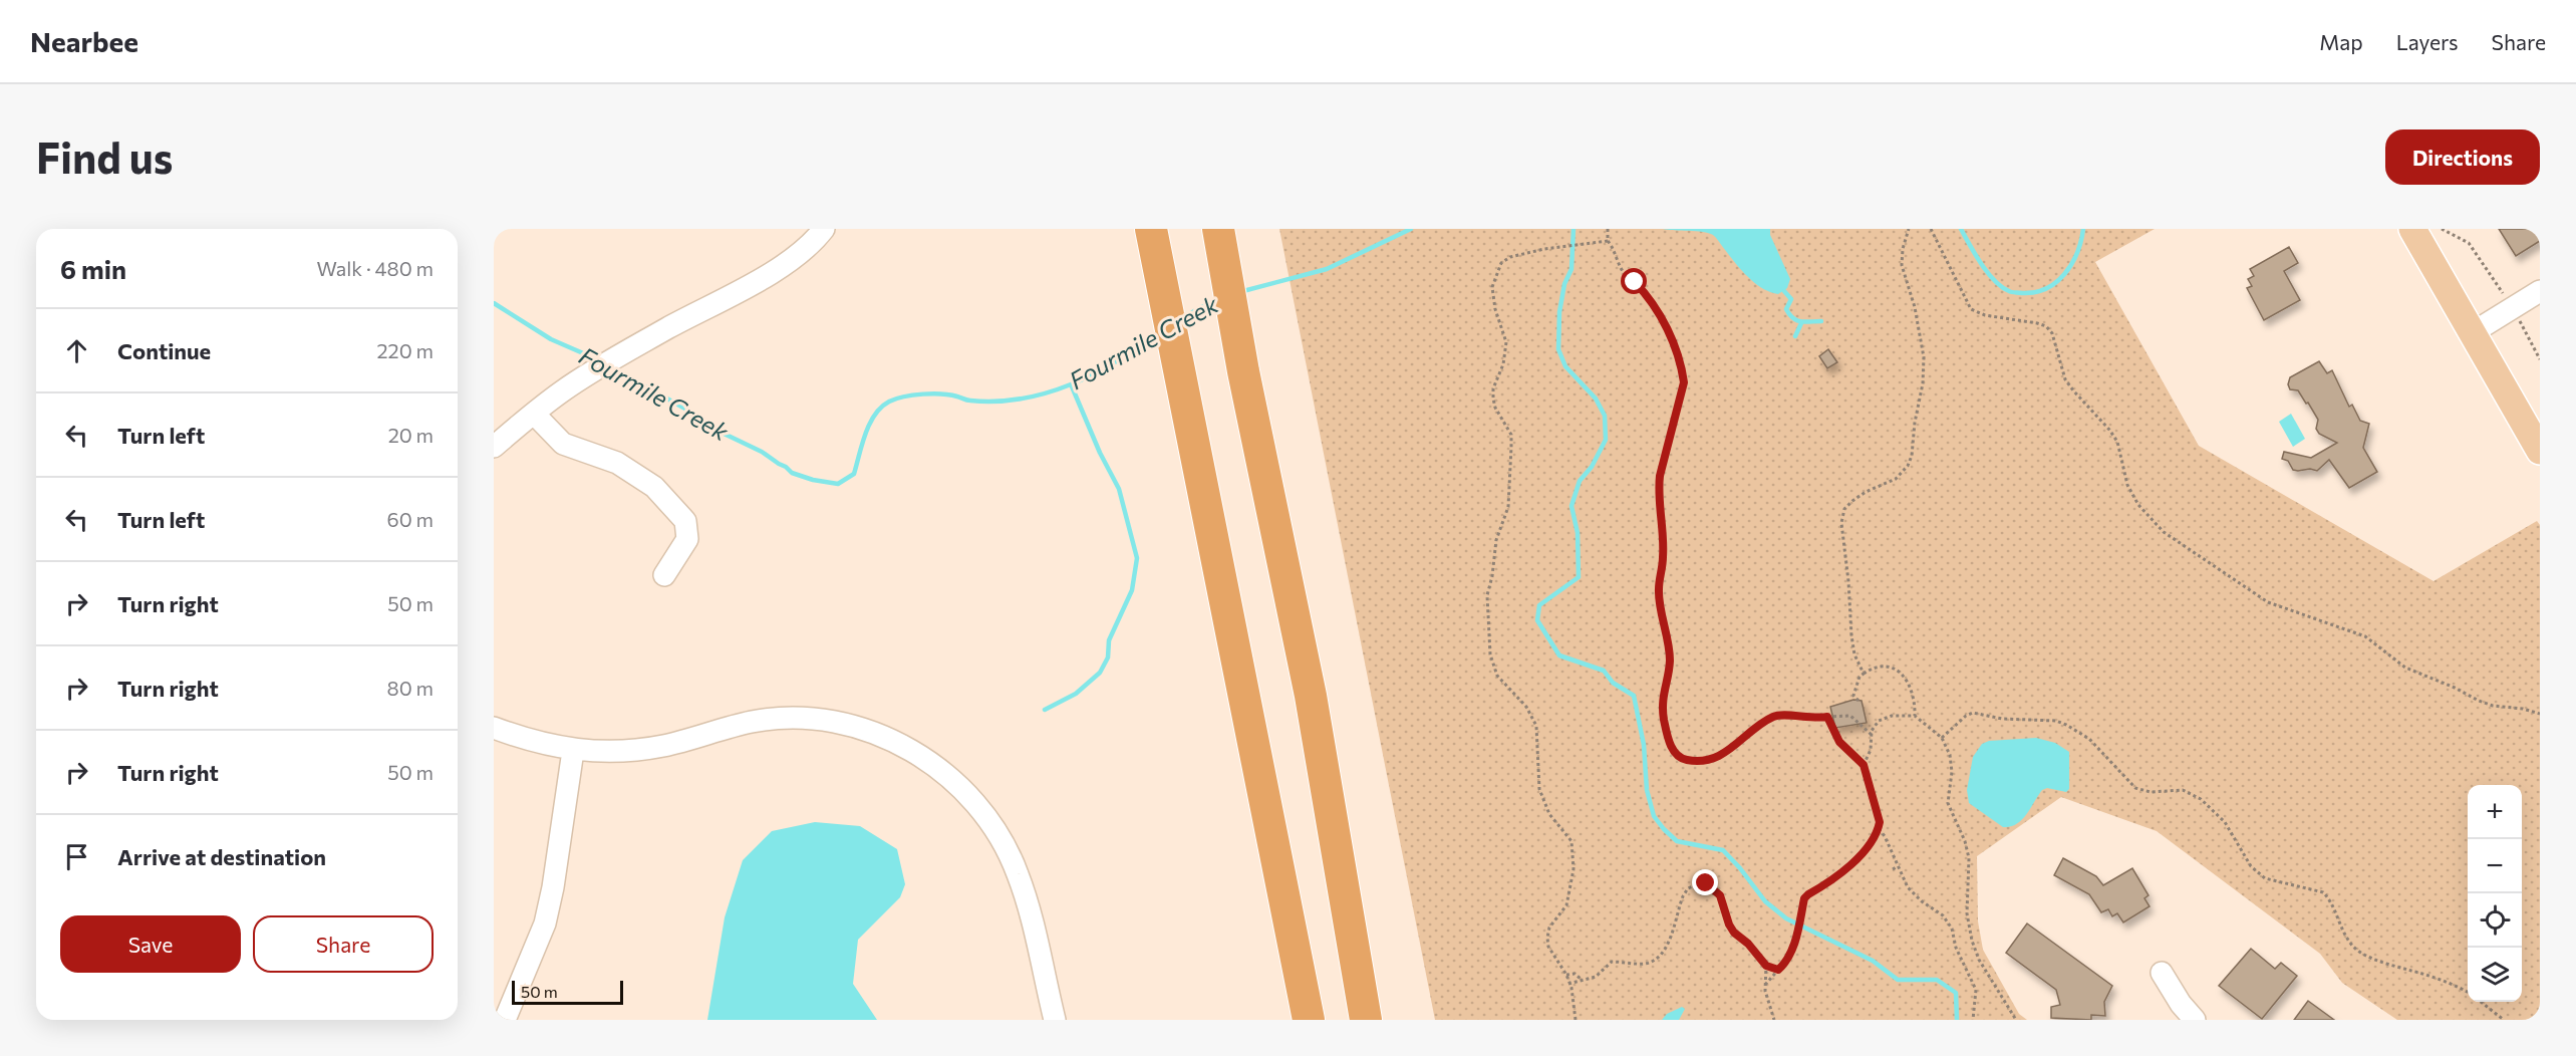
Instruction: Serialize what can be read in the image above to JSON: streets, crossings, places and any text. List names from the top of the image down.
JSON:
{
  "water": ["Fourmile Creek"],
  "scale_bar": "50 m",
  "page": {
    "header": "Nearbee",
    "nav": ["Map", "Layers", "Share"],
    "buttons": [
      "Directions",
      ["Save", "Share"]
    ],
    "title": "Find us",
    "heading": ["6 min", "Walk · 480 m"],
    "list": [
      ["Continue", "220 m"],
      ["Turn left", "20 m"],
      ["Turn left", "60 m"],
      ["Turn right", "50 m"],
      ["Turn right", "80 m"],
      ["Turn right", "50 m"],
      "Arrive at destination"
    ],
    "map_buttons": ["+", "−"],
    "scale": "50 m"
  }
}
